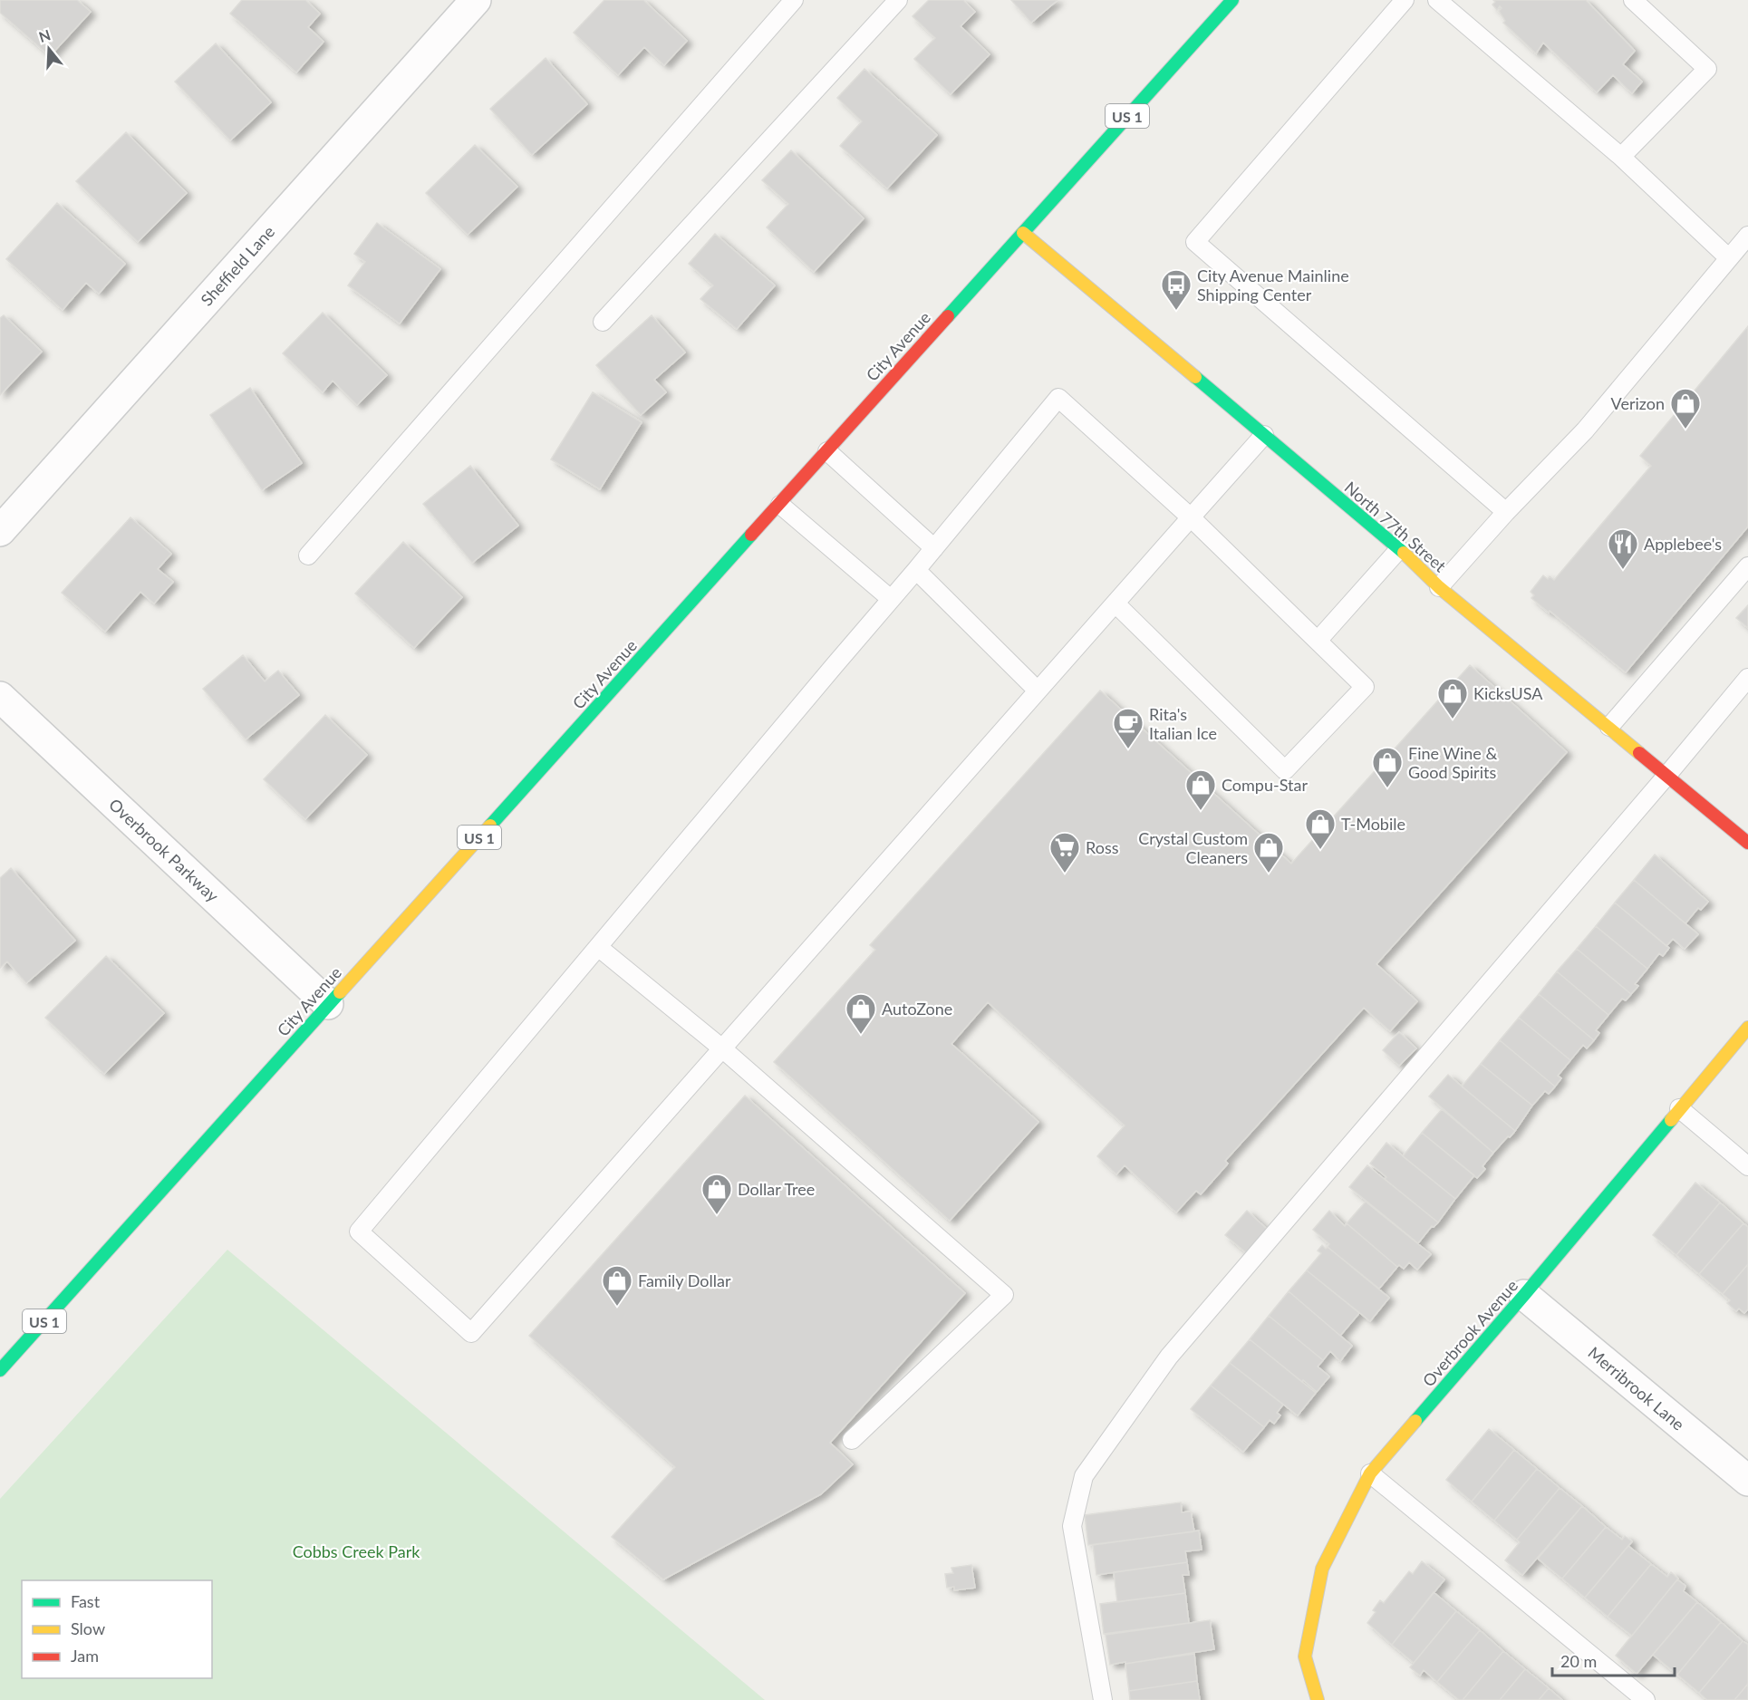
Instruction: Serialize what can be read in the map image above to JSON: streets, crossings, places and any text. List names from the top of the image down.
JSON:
{
  "streets": {
    "main road": [
      "US 1",
      "City Avenue",
      "North 77th Street",
      "Overbrook Avenue"
    ],
    "street": ["Sheffield Lane", "Overbrook Parkway", "Merribrook Lane"]
  },
  "crossings": [
    ["City Avenue", "North 77th Street"],
    ["City Avenue", "Overbrook Parkway"],
    ["Overbrook Avenue", "Merribrook Lane"]
  ],
  "parks": ["Cobbs Creek Park"],
  "places": {
    "bus stop": ["City Avenue Mainline Shipping Center"],
    "shop": [
      "Verizon",
      "KicksUSA",
      "Fine Wine & Good Spirits",
      "Compu-Star",
      "T-Mobile",
      "Crystal Custom Cleaners",
      "AutoZone",
      "Dollar Tree",
      "Family Dollar"
    ],
    "restaurant": ["Applebee's"],
    "cafe": ["Rita's Italian Ice"],
    "supermarket": ["Ross"]
  },
  "legend": ["Fast", "Slow", "Jam"],
  "scale_bar": "20 m",
  "north": "top"
}
